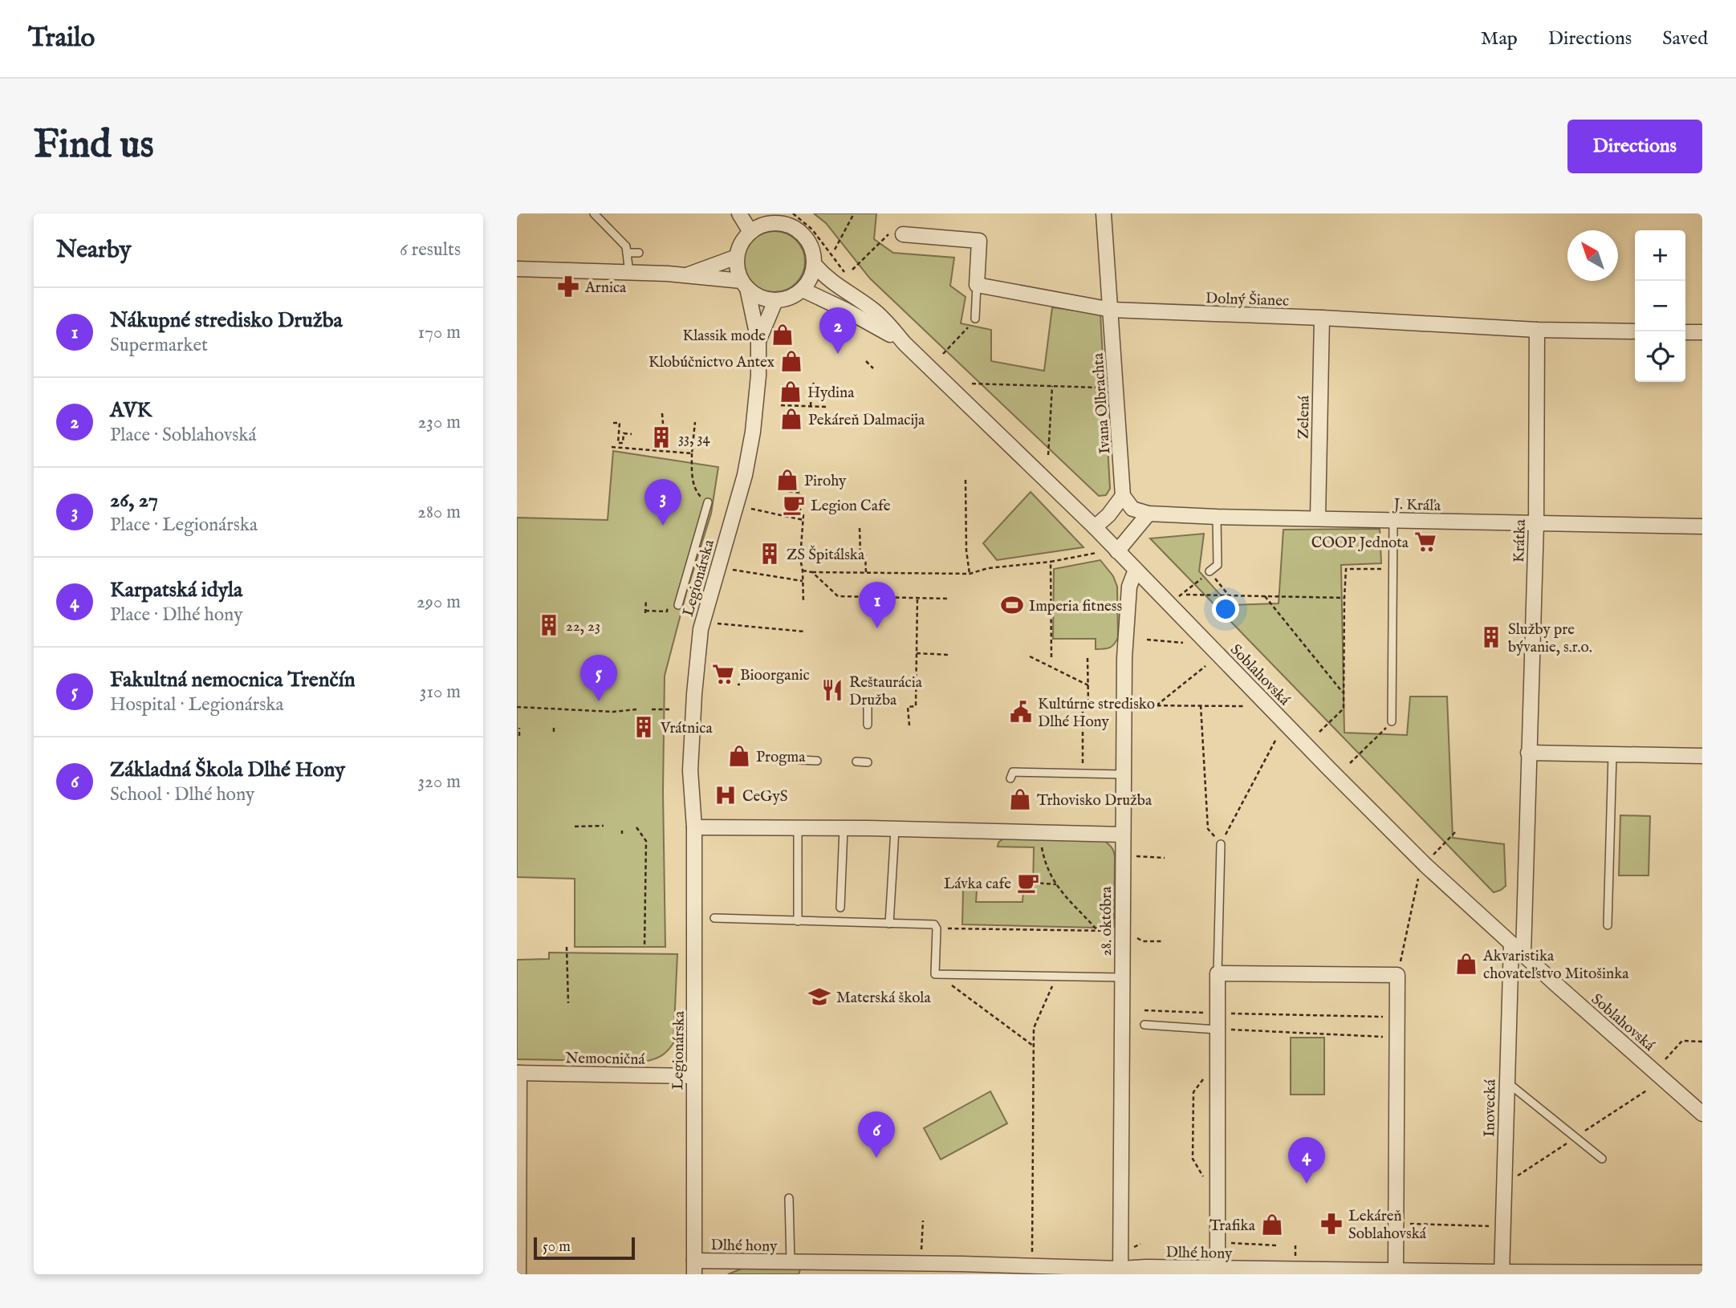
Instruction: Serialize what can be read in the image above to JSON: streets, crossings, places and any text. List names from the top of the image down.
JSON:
{
  "streets": {
    "street": [
      "Dolný Šianec",
      "Ivana Olbrachta",
      "Zelená",
      "J. Kráľa",
      "Krátka",
      "Legionárska",
      "Soblahovská",
      "28. októbra",
      "Nemocničná",
      "Inovecká",
      "Dlhé hony"
    ]
  },
  "crossings": [
    ["Dolný Šianec", "Ivana Olbrachta"],
    ["Dolný Šianec", "Zelená"],
    ["Dolný Šianec", "Krátka"],
    ["Ivana Olbrachta", "J. Kráľa"],
    ["Zelená", "J. Kráľa"],
    ["J. Kráľa", "Krátka"],
    ["Legionárska", "Soblahovská"],
    ["Legionárska", "Nemocničná"],
    ["Legionárska", "Dlhé hony"],
    ["Soblahovská", "28. októbra"],
    ["Soblahovská", "Inovecká"],
    ["28. októbra", "Dlhé hony"],
    ["Inovecká", "Dlhé hony"]
  ],
  "places": {
    "pharmacy": ["Arnica", "Lekáreň Soblahovská"],
    "shop": [
      "Klassik mode",
      "Klobúčnictvo Antex",
      "Hydina",
      "Pekáreň Dalmacija",
      "Pirohy",
      "Progma",
      "Trhovisko Družba",
      "Akvaristika chovateľstvo Mitošinka",
      "Trafika"
    ],
    "building": [
      "33, 34",
      "ZS Špitálska",
      "22, 23",
      "Služby pre bývanie, s.r.o.",
      "Vrátnica"
    ],
    "cafe": ["Legion Cafe", "Lávka cafe"],
    "supermarket": ["COOP Jednota", "Bioorganic"],
    "sports": ["Imperia fitness"],
    "restaurant": ["Reštaurácia Družba"],
    "public building": ["Kultúrne stredisko Dlhé Hony"],
    "hospital": ["CeGyS"],
    "school or university": ["Materská škola"]
  },
  "scale_bar": "50 m",
  "north": "top left",
  "page": {
    "header": "Trailo",
    "nav": ["Map", "Directions", "Saved"],
    "buttons": "Directions",
    "title": "Find us",
    "heading": ["Nearby", "6 results"],
    "map_buttons": ["+", "−"],
    "list": [
      {
        "mark": "1",
        "name": "Nákupné stredisko Družba",
        "note": "Supermarket",
        "value": "170 m"
      },
      {
        "mark": "2",
        "name": "AVK",
        "note": "Place · Soblahovská",
        "value": "230 m"
      },
      {
        "mark": "3",
        "name": "26, 27",
        "note": "Place · Legionárska",
        "value": "280 m"
      },
      {
        "mark": "4",
        "name": "Karpatská idyla",
        "note": "Place · Dlhé hony",
        "value": "290 m"
      },
      {
        "mark": "5",
        "name": "Fakultná nemocnica Trenčín",
        "note": "Hospital · Legionárska",
        "value": "310 m"
      },
      {
        "mark": "6",
        "name": "Základná Škola Dlhé Hony",
        "note": "School · Dlhé hony",
        "value": "320 m"
      }
    ],
    "pins": [
      "2",
      "3",
      "1",
      "5",
      "6",
      "4"
    ],
    "scale": "50 m"
  }
}
